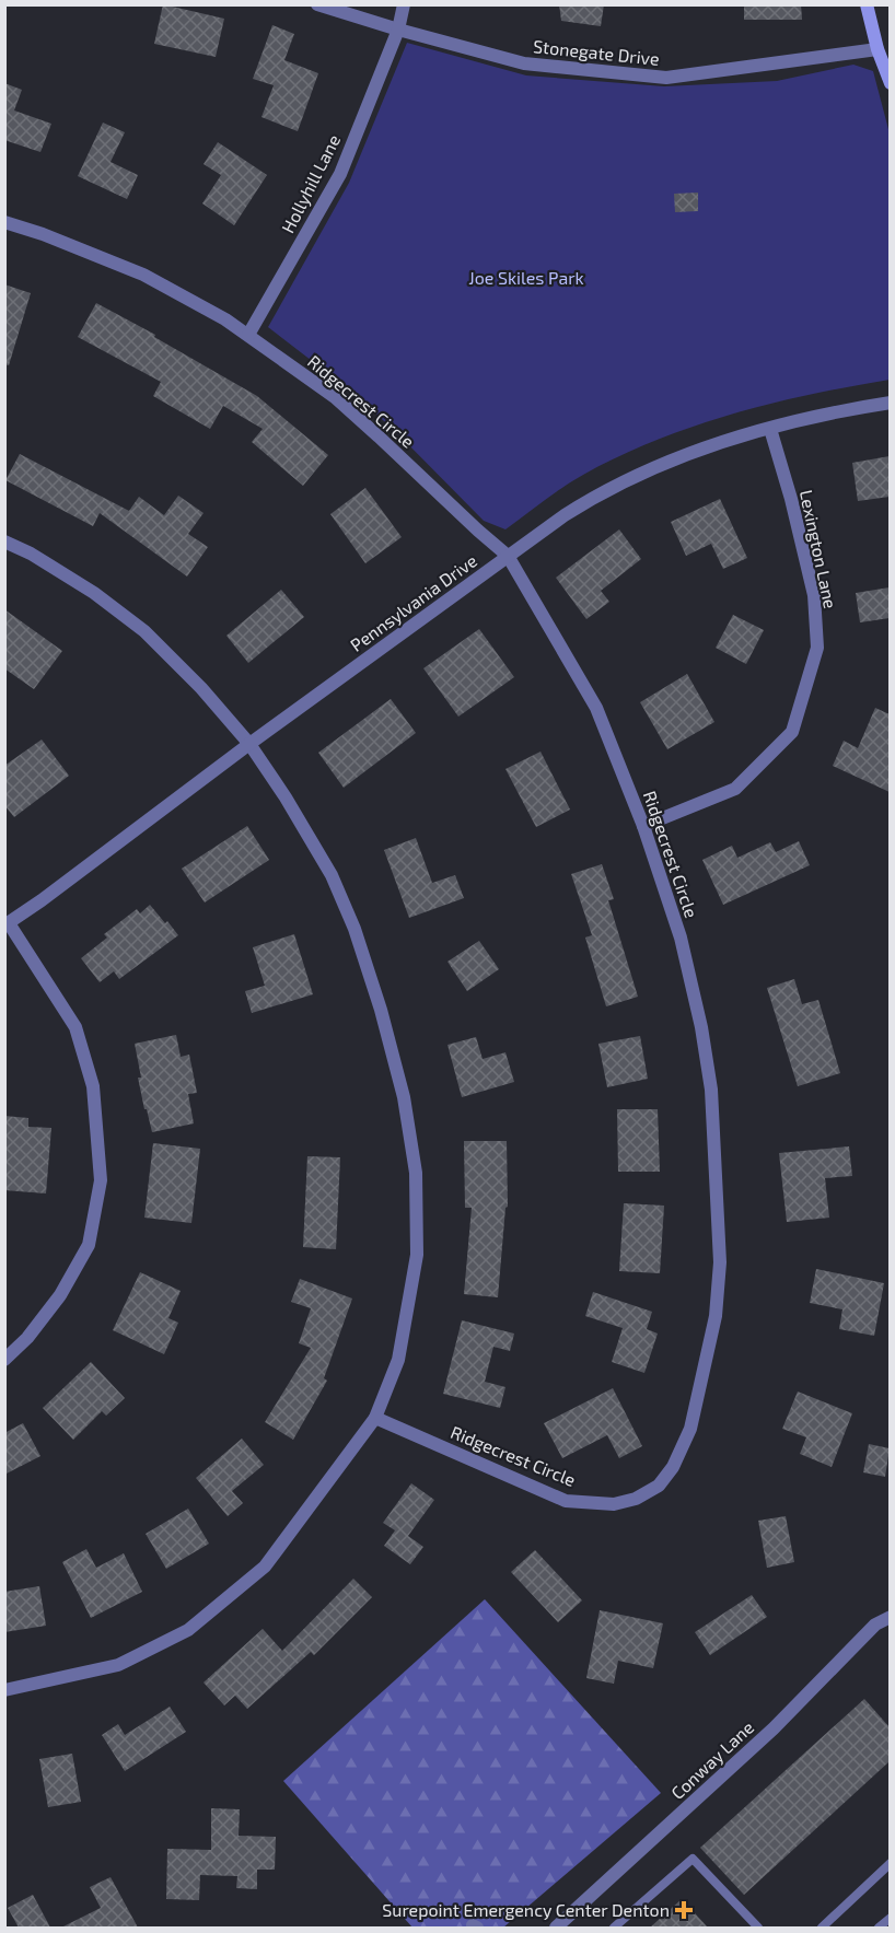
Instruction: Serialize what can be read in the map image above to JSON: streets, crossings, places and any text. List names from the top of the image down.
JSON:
{
  "streets": {
    "street": [
      "Stonegate Drive",
      "Hollyhill Lane",
      "Ridgecrest Circle",
      "Lexington Lane",
      "Pennsylvania Drive",
      "Conway Lane"
    ]
  },
  "crossings": [
    ["Stonegate Drive", "Hollyhill Lane"],
    ["Hollyhill Lane", "Ridgecrest Circle"],
    ["Ridgecrest Circle", "Lexington Lane"],
    ["Ridgecrest Circle", "Pennsylvania Drive"],
    ["Lexington Lane", "Pennsylvania Drive"]
  ],
  "parks": ["Joe Skiles Park"],
  "places": {
    "health": ["Surepoint Emergency Center Denton"]
  }
}
